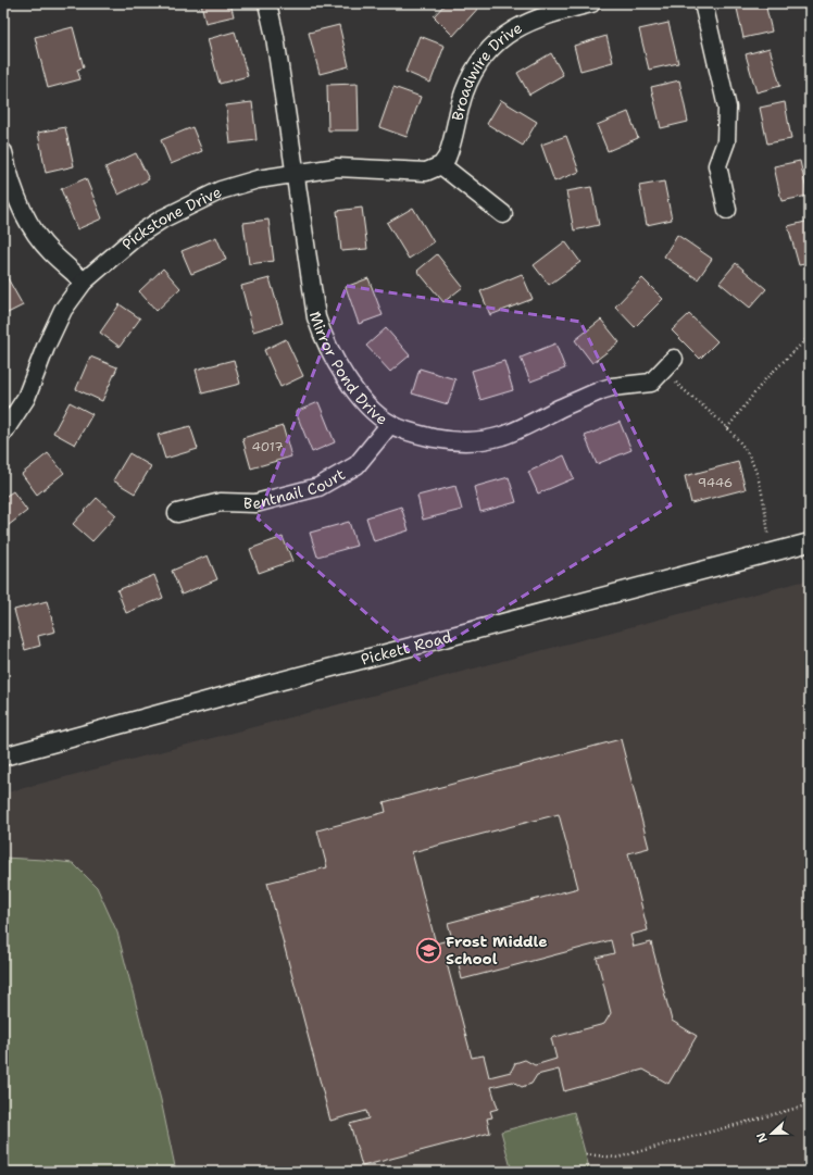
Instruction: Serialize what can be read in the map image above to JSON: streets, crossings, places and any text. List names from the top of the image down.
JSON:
{
  "streets": {
    "street": [
      "Broadwire Drive",
      "Pickstone Drive",
      "Mirror Pond Drive",
      "Bentnail Court",
      "Pickett Road"
    ]
  },
  "crossings": [
    ["Broadwire Drive", "Pickstone Drive"],
    ["Pickstone Drive", "Mirror Pond Drive"],
    ["Mirror Pond Drive", "Bentnail Court"]
  ],
  "places": {
    "school or university": ["Frost Middle School"]
  },
  "house_numbers": ["4017", "9446"],
  "north": "left"
}
